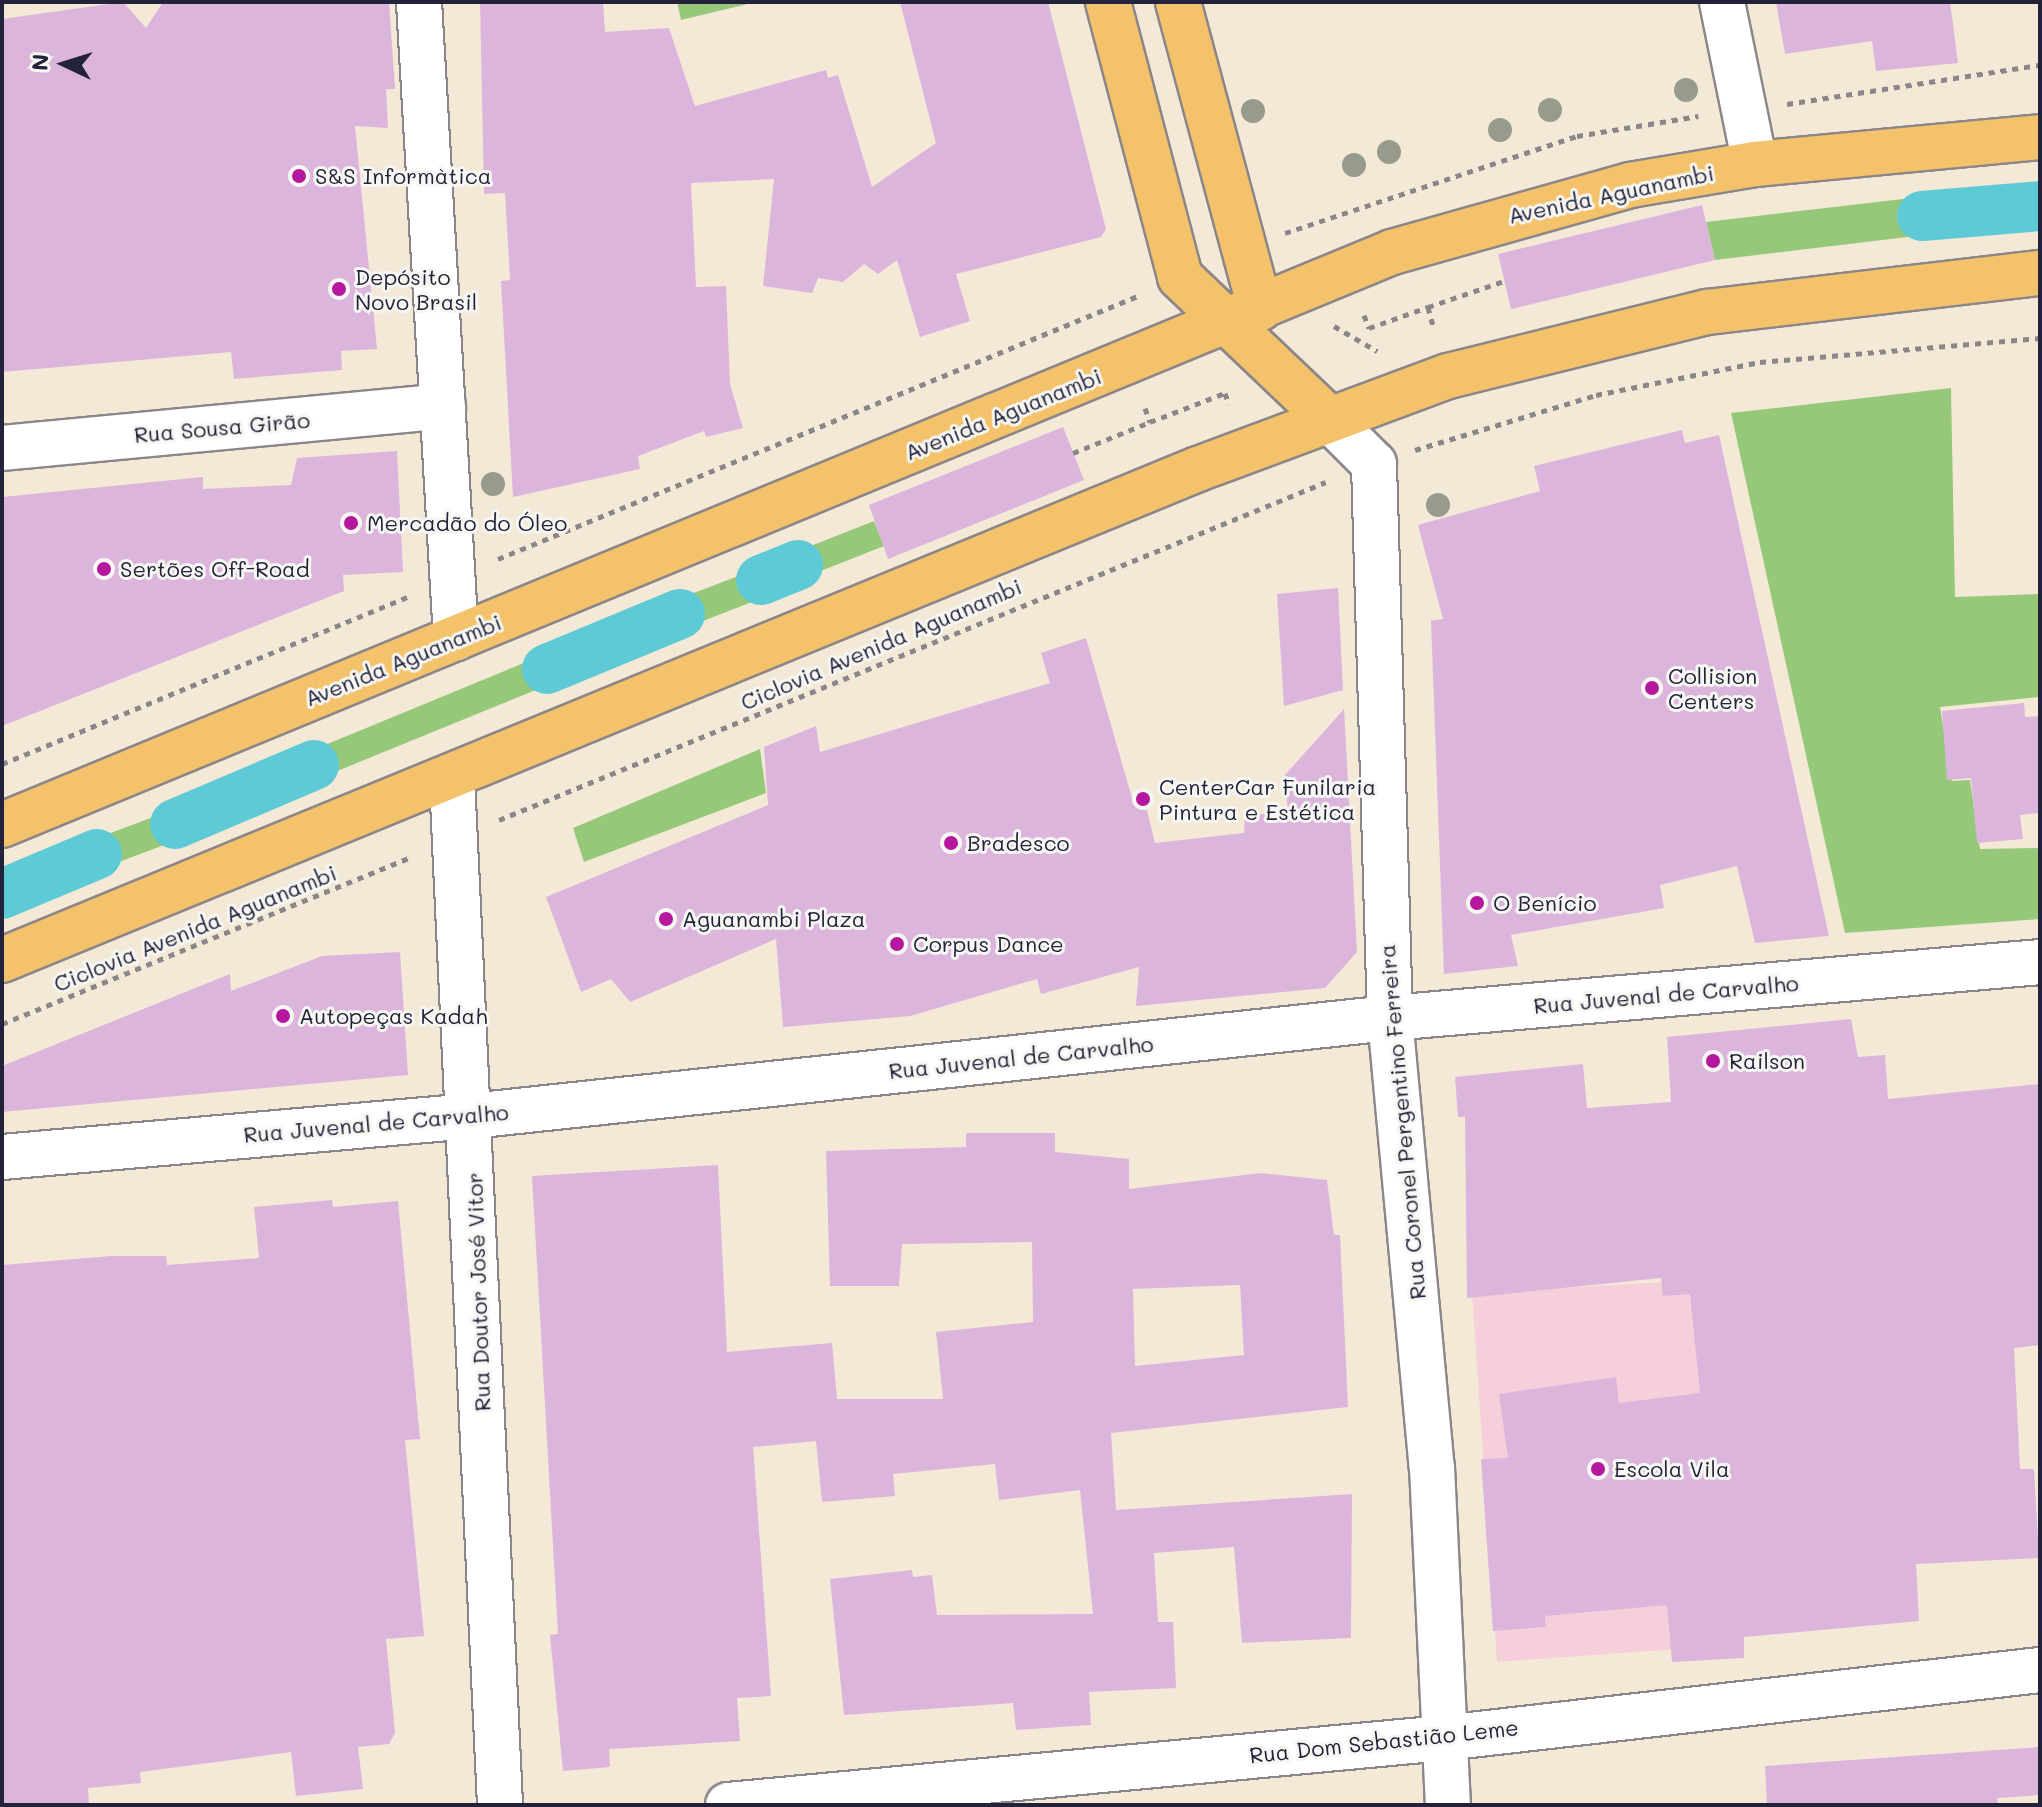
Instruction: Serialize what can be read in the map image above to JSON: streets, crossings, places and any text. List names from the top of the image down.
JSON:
{
  "streets": {
    "main road": ["Avenida Aguanambi", "Rua Coronel Pergentino Ferreira"],
    "street": [
      "Rua Sousa Girão",
      "Rua Juvenal de Carvalho",
      "Rua Doutor José Vitor",
      "Rua Dom Sebastião Leme"
    ],
    "path": ["Ciclovia Avenida Aguanambi"]
  },
  "crossings": [
    ["Avenida Aguanambi", "Rua Coronel Pergentino Ferreira"],
    ["Rua Juvenal de Carvalho", "Rua Coronel Pergentino Ferreira"],
    ["Rua Juvenal de Carvalho", "Rua Doutor José Vitor"],
    ["Rua Coronel Pergentino Ferreira", "Rua Dom Sebastião Leme"]
  ],
  "places": [
    "S&S Informàtica",
    "Depósito Novo Brasil",
    "Mercadão do Óleo",
    "Sertões Off-Road",
    "Collision Centers",
    "CenterCar Funilaria Pintura e Estética",
    "Bradesco",
    "O Benício",
    "Aguanambi Plaza",
    "Corpus Dance",
    "Autopeças Kadah",
    "Railson",
    "Escola Vila"
  ],
  "north": "left"
}
